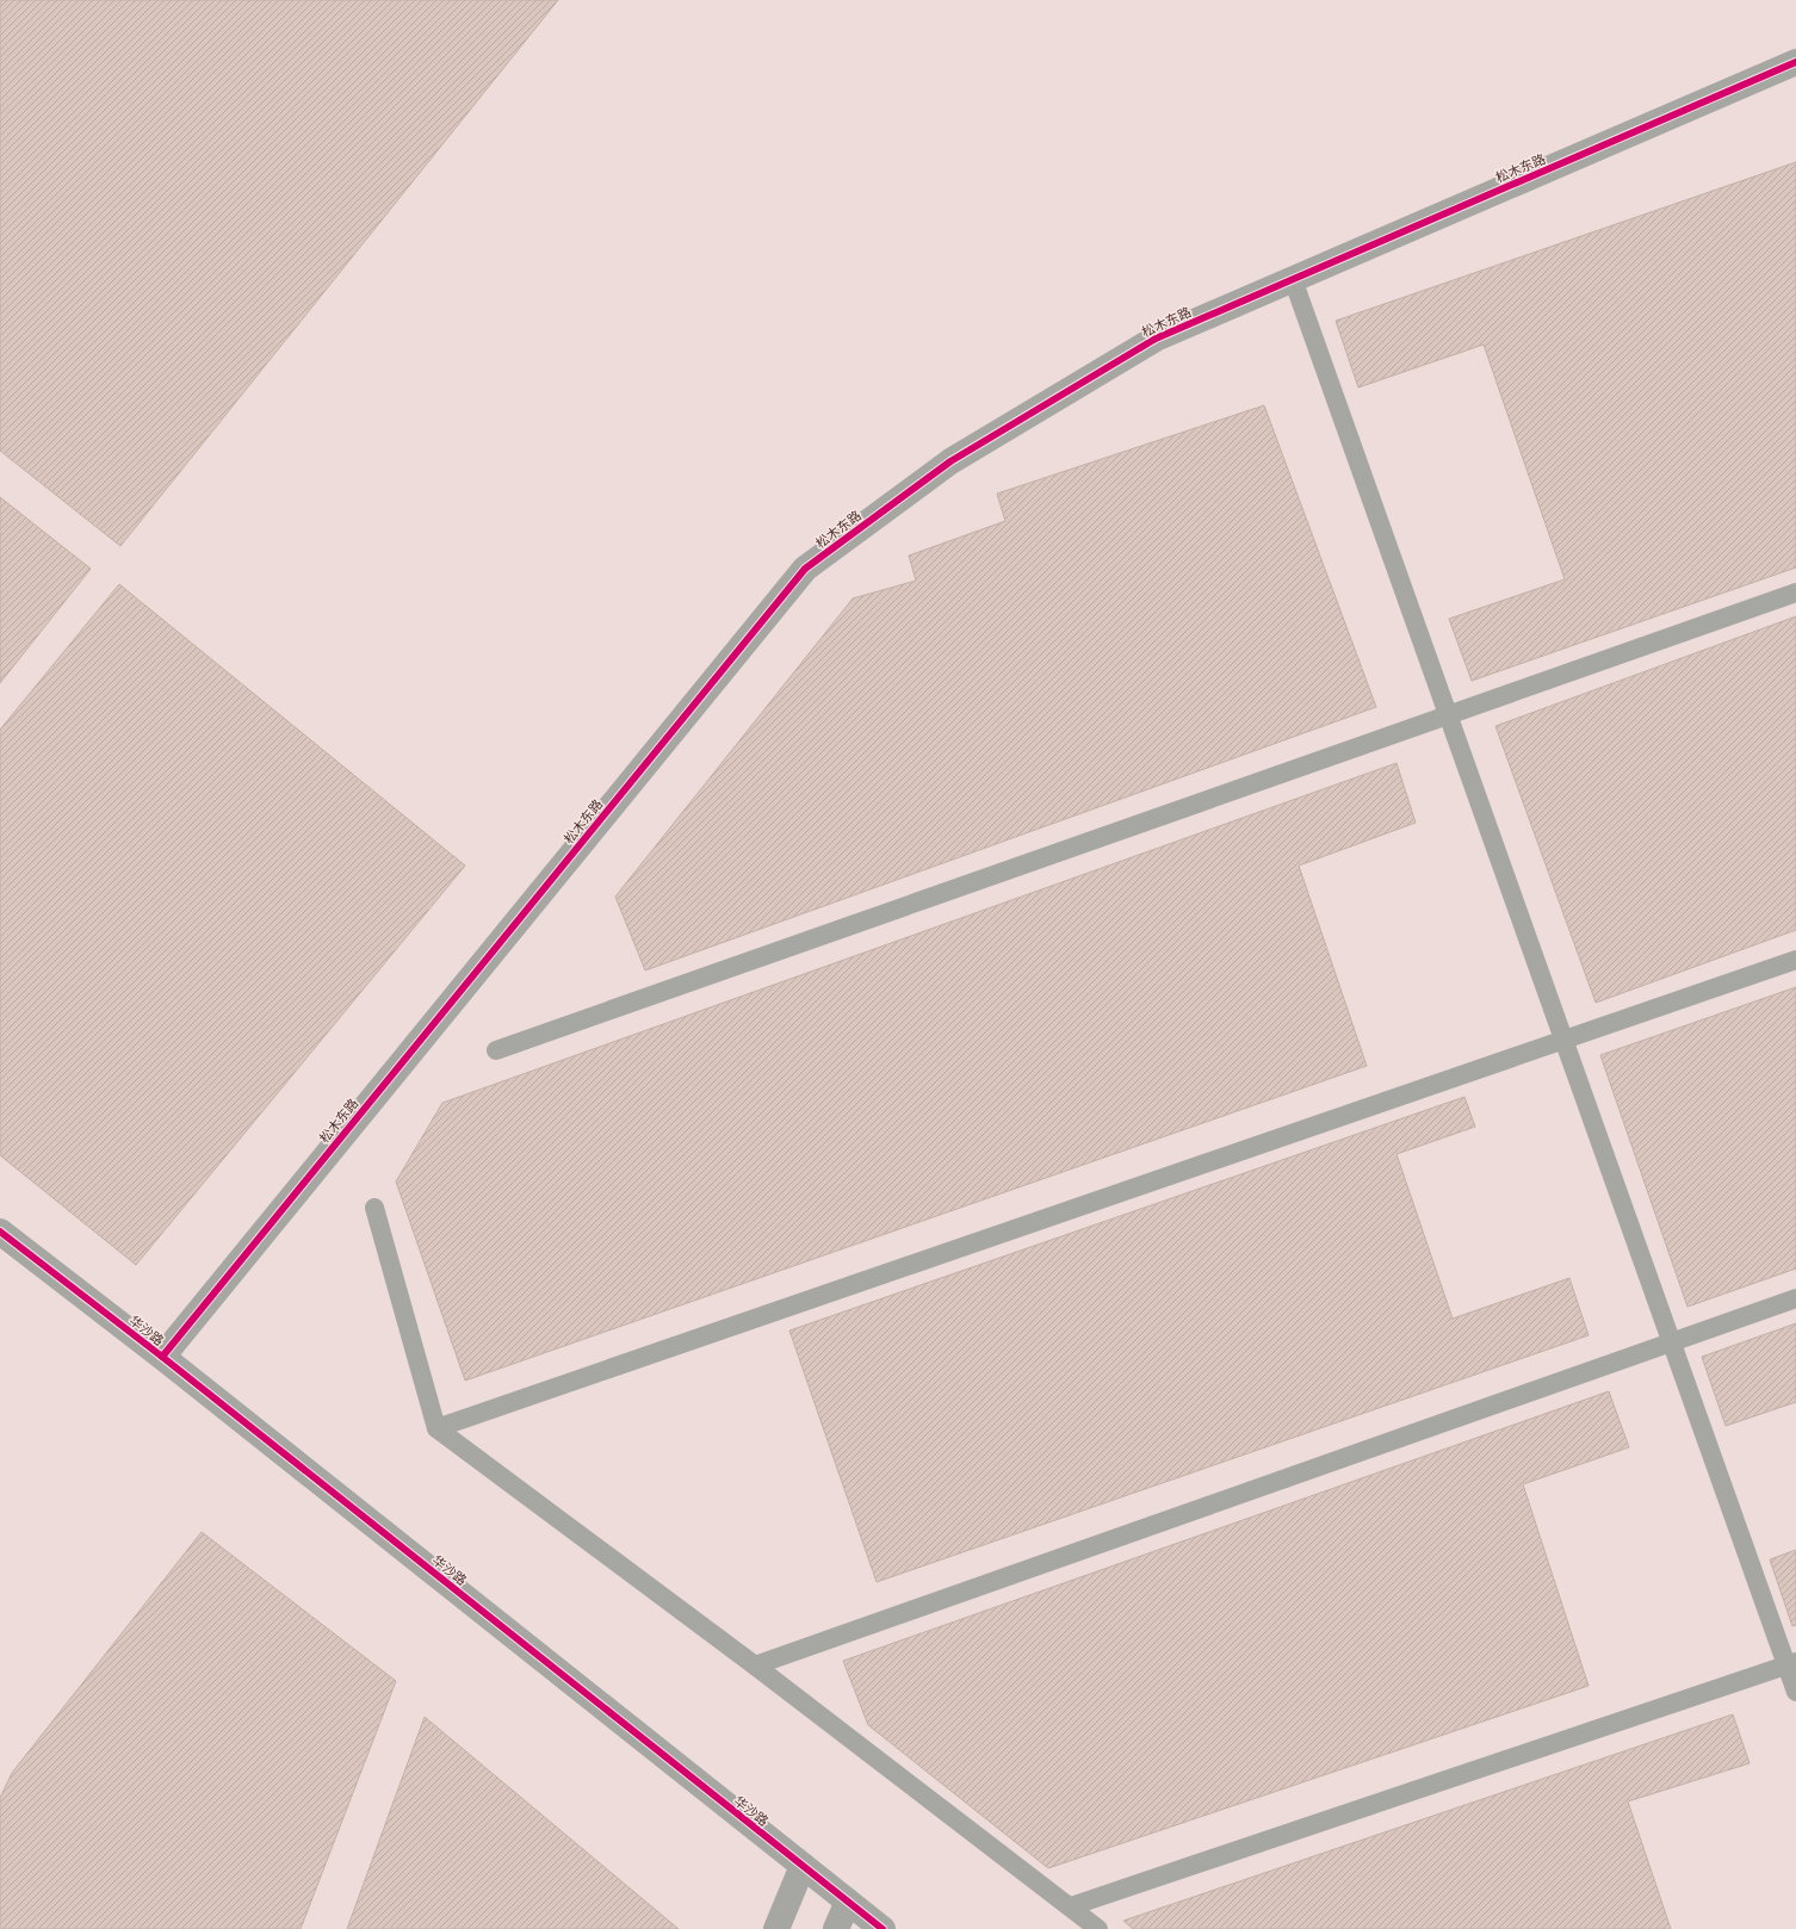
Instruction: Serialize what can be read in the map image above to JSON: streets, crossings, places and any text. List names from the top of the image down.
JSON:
{
  "streets": {
    "street": ["松木东路", "华沙路"]
  },
  "crossings": [
    ["松木东路", "华沙路"]
  ]
}
